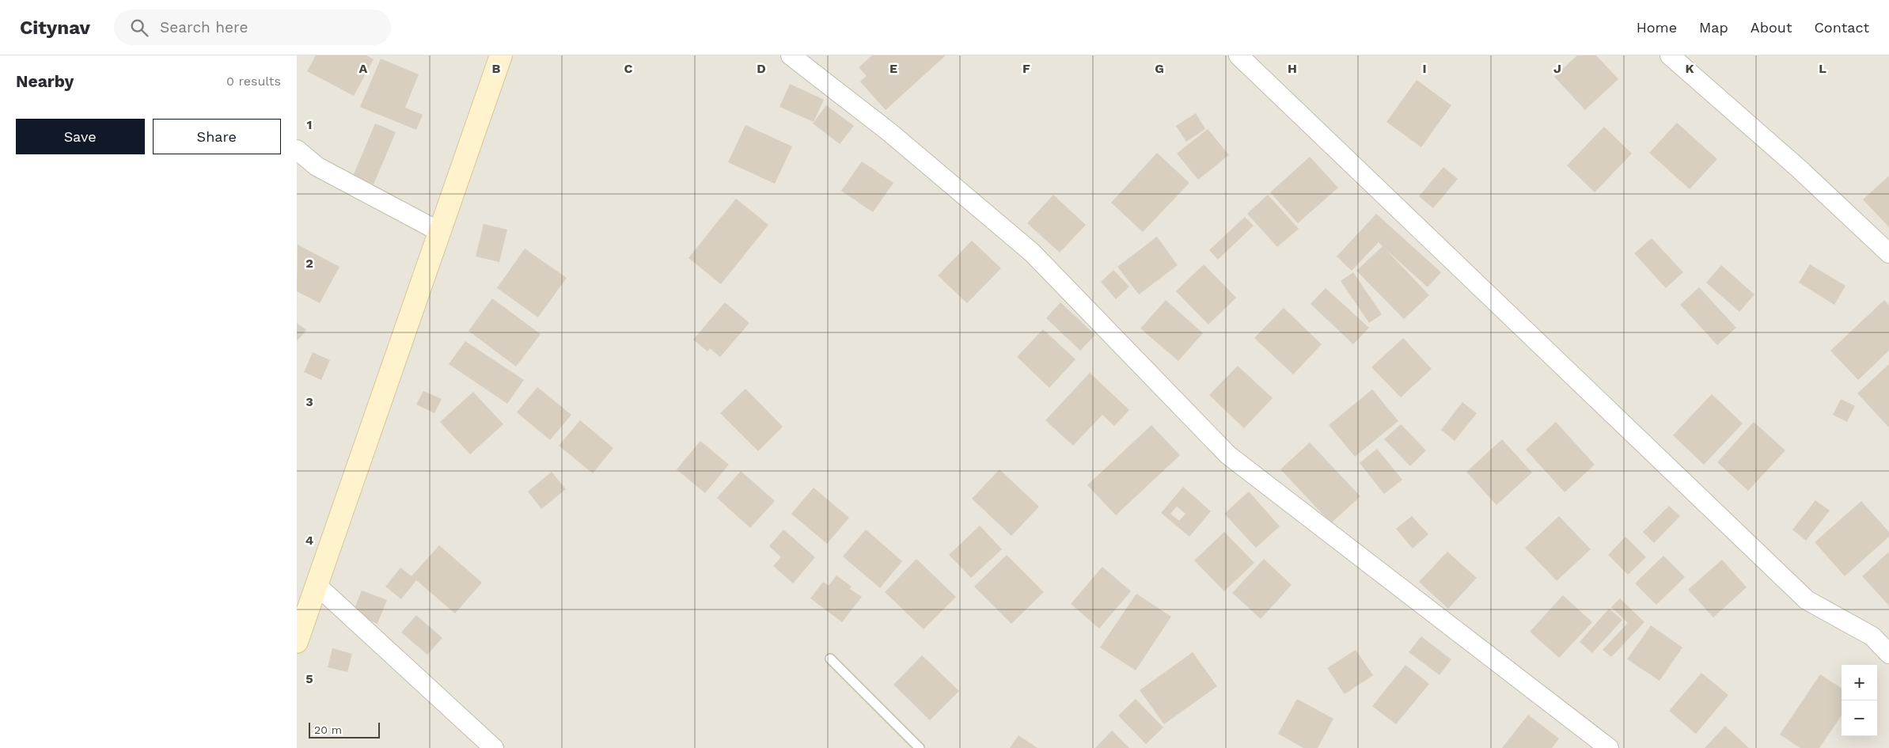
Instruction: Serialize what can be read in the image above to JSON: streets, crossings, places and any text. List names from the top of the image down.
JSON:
{
  "scale_bar": "20 m",
  "page": {
    "header": "Citynav",
    "search": "Search here",
    "nav": [
      "Home",
      "Map",
      "About",
      "Contact"
    ],
    "heading": ["Nearby", "0 results"],
    "buttons": ["Save", "Share"],
    "map_buttons": ["+", "−"],
    "scale": "20 m"
  },
  "grid": {
    "columns": [
      "A",
      "B",
      "C",
      "D",
      "E",
      "F",
      "G",
      "H",
      "I",
      "J",
      "K",
      "L"
    ],
    "rows": [
      "1",
      "2",
      "3",
      "4",
      "5"
    ]
  }
}
